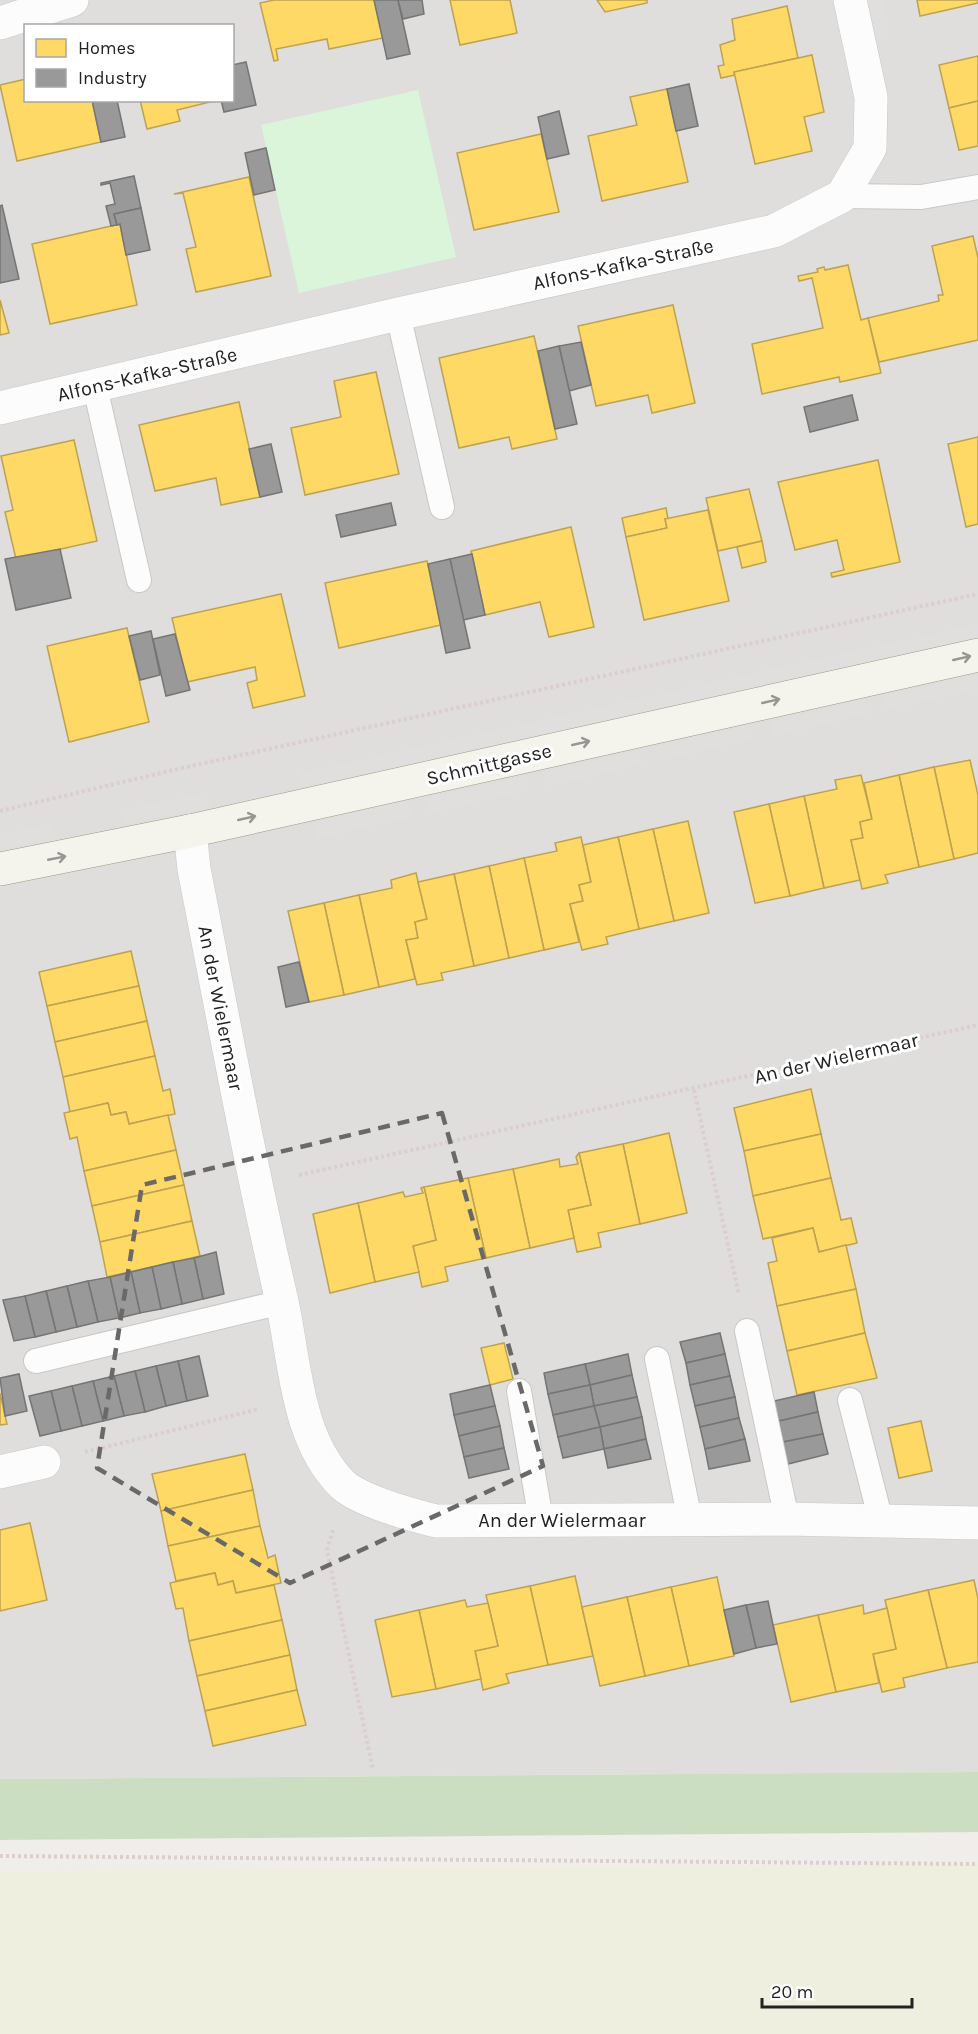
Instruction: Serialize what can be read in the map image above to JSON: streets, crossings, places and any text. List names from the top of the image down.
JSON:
{
  "streets": {
    "main road": ["Schmittgasse"],
    "street": ["Alfons-Kafka-Straße", "An der Wielermaar"]
  },
  "crossings": [
    ["Schmittgasse", "An der Wielermaar"]
  ],
  "one_way": ["Schmittgasse"],
  "legend": ["Homes", "Industry"],
  "scale_bar": "20 m"
}
